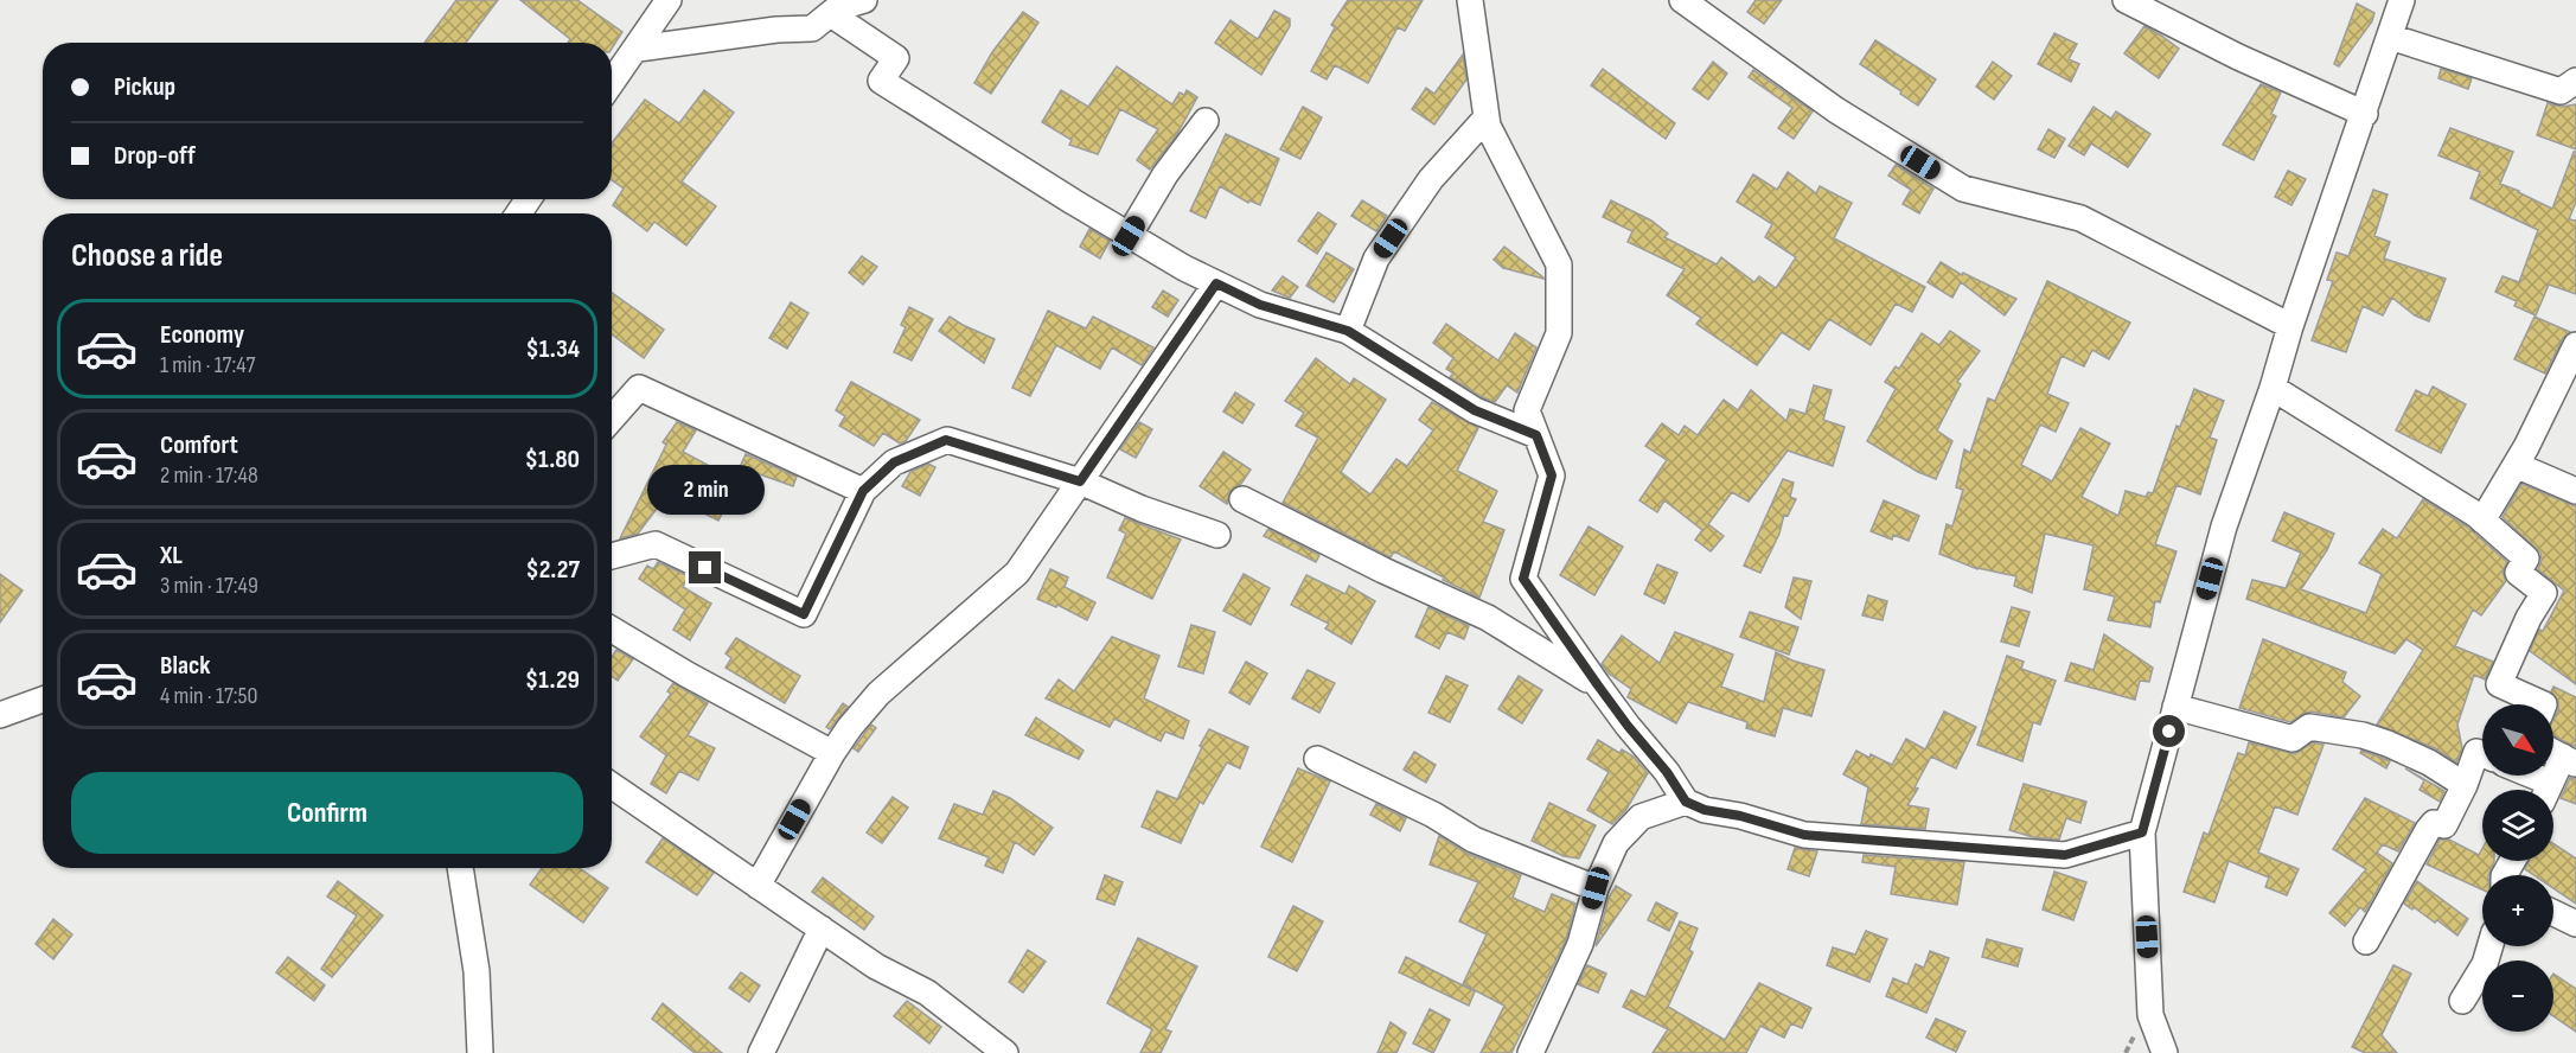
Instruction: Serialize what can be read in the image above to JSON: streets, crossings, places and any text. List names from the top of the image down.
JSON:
{
  "north": "bottom right",
  "page": {
    "banner": ["Pickup", "Drop-off"],
    "heading": "Choose a ride",
    "list": [
      {
        "name": "Economy",
        "note": "1 min · 17:47",
        "value": "$1.34"
      },
      {
        "name": "Comfort",
        "note": "2 min · 17:48",
        "value": "$1.80"
      },
      {
        "name": "XL",
        "note": "3 min · 17:49",
        "value": "$2.27"
      },
      {
        "name": "Black",
        "note": "4 min · 17:50",
        "value": "$1.29"
      }
    ],
    "bubble": "2 min",
    "map_buttons": ["+", "−"],
    "buttons": "Confirm"
  }
}
